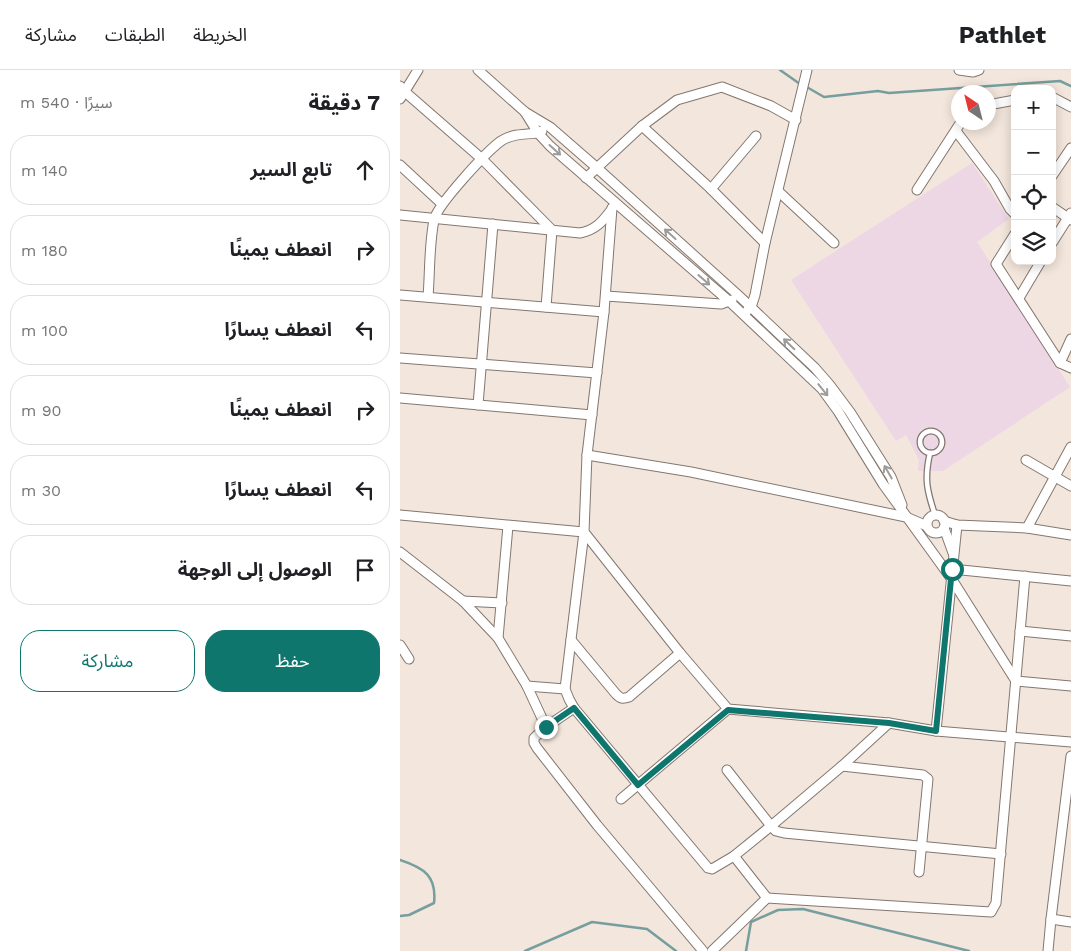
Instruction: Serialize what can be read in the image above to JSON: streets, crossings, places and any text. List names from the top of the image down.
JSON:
{
  "north": "top left",
  "page": {
    "header": "Pathlet",
    "nav": ["الخريطة", "الطبقات", "مشاركة"],
    "heading": ["7 دقيقة", "سيرًا · 540 m"],
    "map_buttons": ["+", "−"],
    "list": [
      ["تابع السير", "140 m"],
      ["انعطف يمينًا", "180 m"],
      ["انعطف يسارًا", "100 m"],
      ["انعطف يمينًا", "90 m"],
      ["انعطف يسارًا", "30 m"],
      "الوصول إلى الوجهة"
    ],
    "buttons": ["حفظ", "مشاركة"]
  }
}
